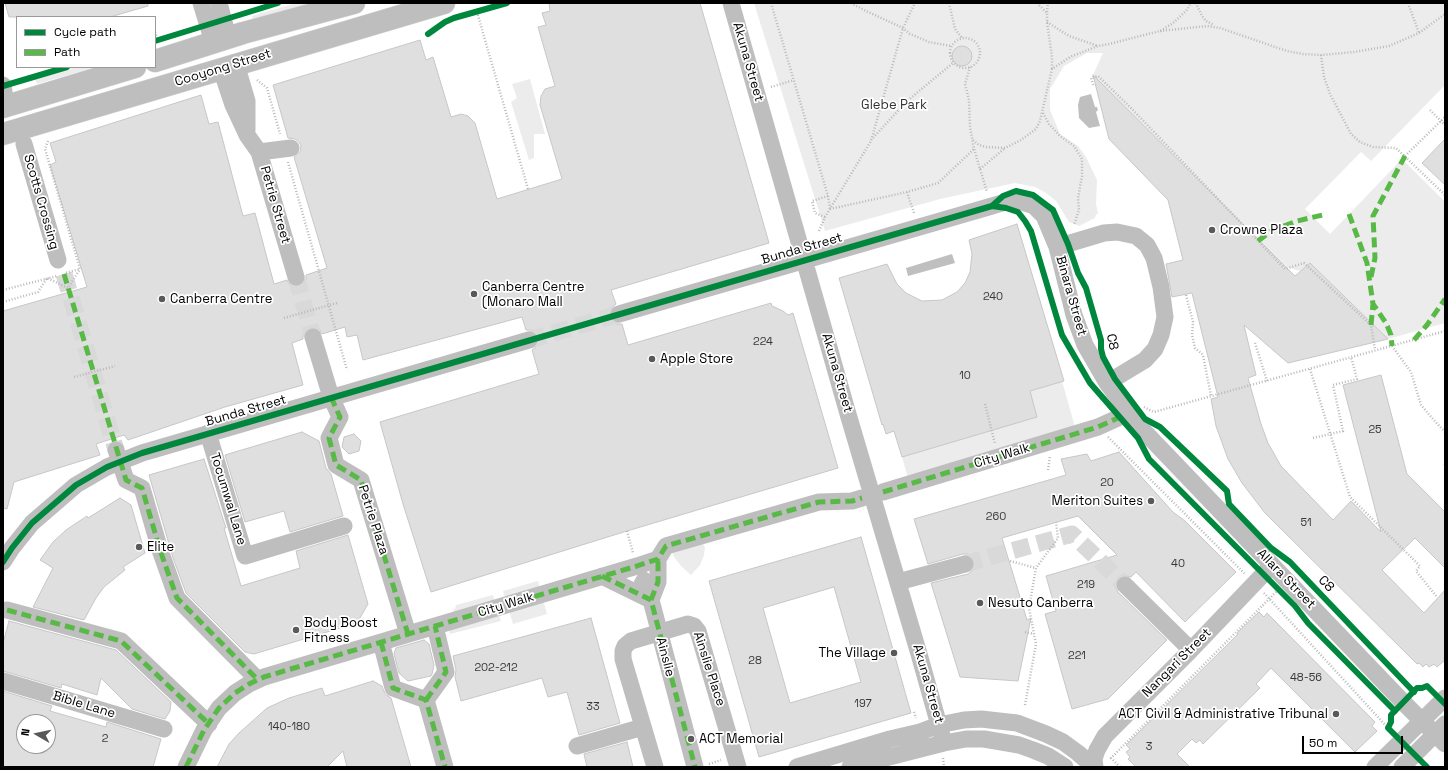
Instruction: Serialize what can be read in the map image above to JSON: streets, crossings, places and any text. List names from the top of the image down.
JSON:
{
  "streets": {
    "main road": ["Cooyong Street", "Scotts Crossing", "Petrie Street"],
    "street": [
      "Akuna Street",
      "Bunda Street",
      "Binara Street",
      "City Walk",
      "Tocumwal Lane",
      "Petrie Plaza",
      "Allara Street",
      "Ainslie",
      "Nangari Street",
      "Ainslie Place",
      "Bible Lane"
    ],
    "cycle path": ["C8"]
  },
  "crossings": [
    ["Akuna Street", "Bunda Street"],
    ["Cooyong Street", "Scotts Crossing"],
    ["Cooyong Street", "Petrie Street"],
    ["Bunda Street", "Binara Street"],
    ["Bunda Street", "Tocumwal Lane"],
    ["Bunda Street", "Petrie Plaza"],
    ["Binara Street", "City Walk"],
    ["Binara Street", "Allara Street"],
    ["City Walk", "Petrie Plaza"],
    ["City Walk", "Allara Street"],
    ["Allara Street", "Nangari Street"],
    ["Ainslie", "Ainslie Place"]
  ],
  "parks": ["Glebe Park"],
  "places": [
    "Crowne Plaza",
    "Canberra Centre (Monaro Mall",
    "Canberra Centre",
    "Apple Store",
    "Meriton Suites",
    "Elite",
    "Nesuto Canberra",
    "Body Boost Fitness",
    "The Village",
    "ACT Civil & Administrative Tribunal",
    "ACT Memorial"
  ],
  "house_numbers": [
    "240",
    "224",
    "10",
    "25",
    "20",
    "260",
    "51",
    "40",
    "219",
    "221",
    "28",
    "202-212",
    "48-56",
    "197",
    "33",
    "140-180",
    "2",
    "3"
  ],
  "legend": ["Cycle path", "Path"],
  "scale_bar": "50 m",
  "north": "left"
}
